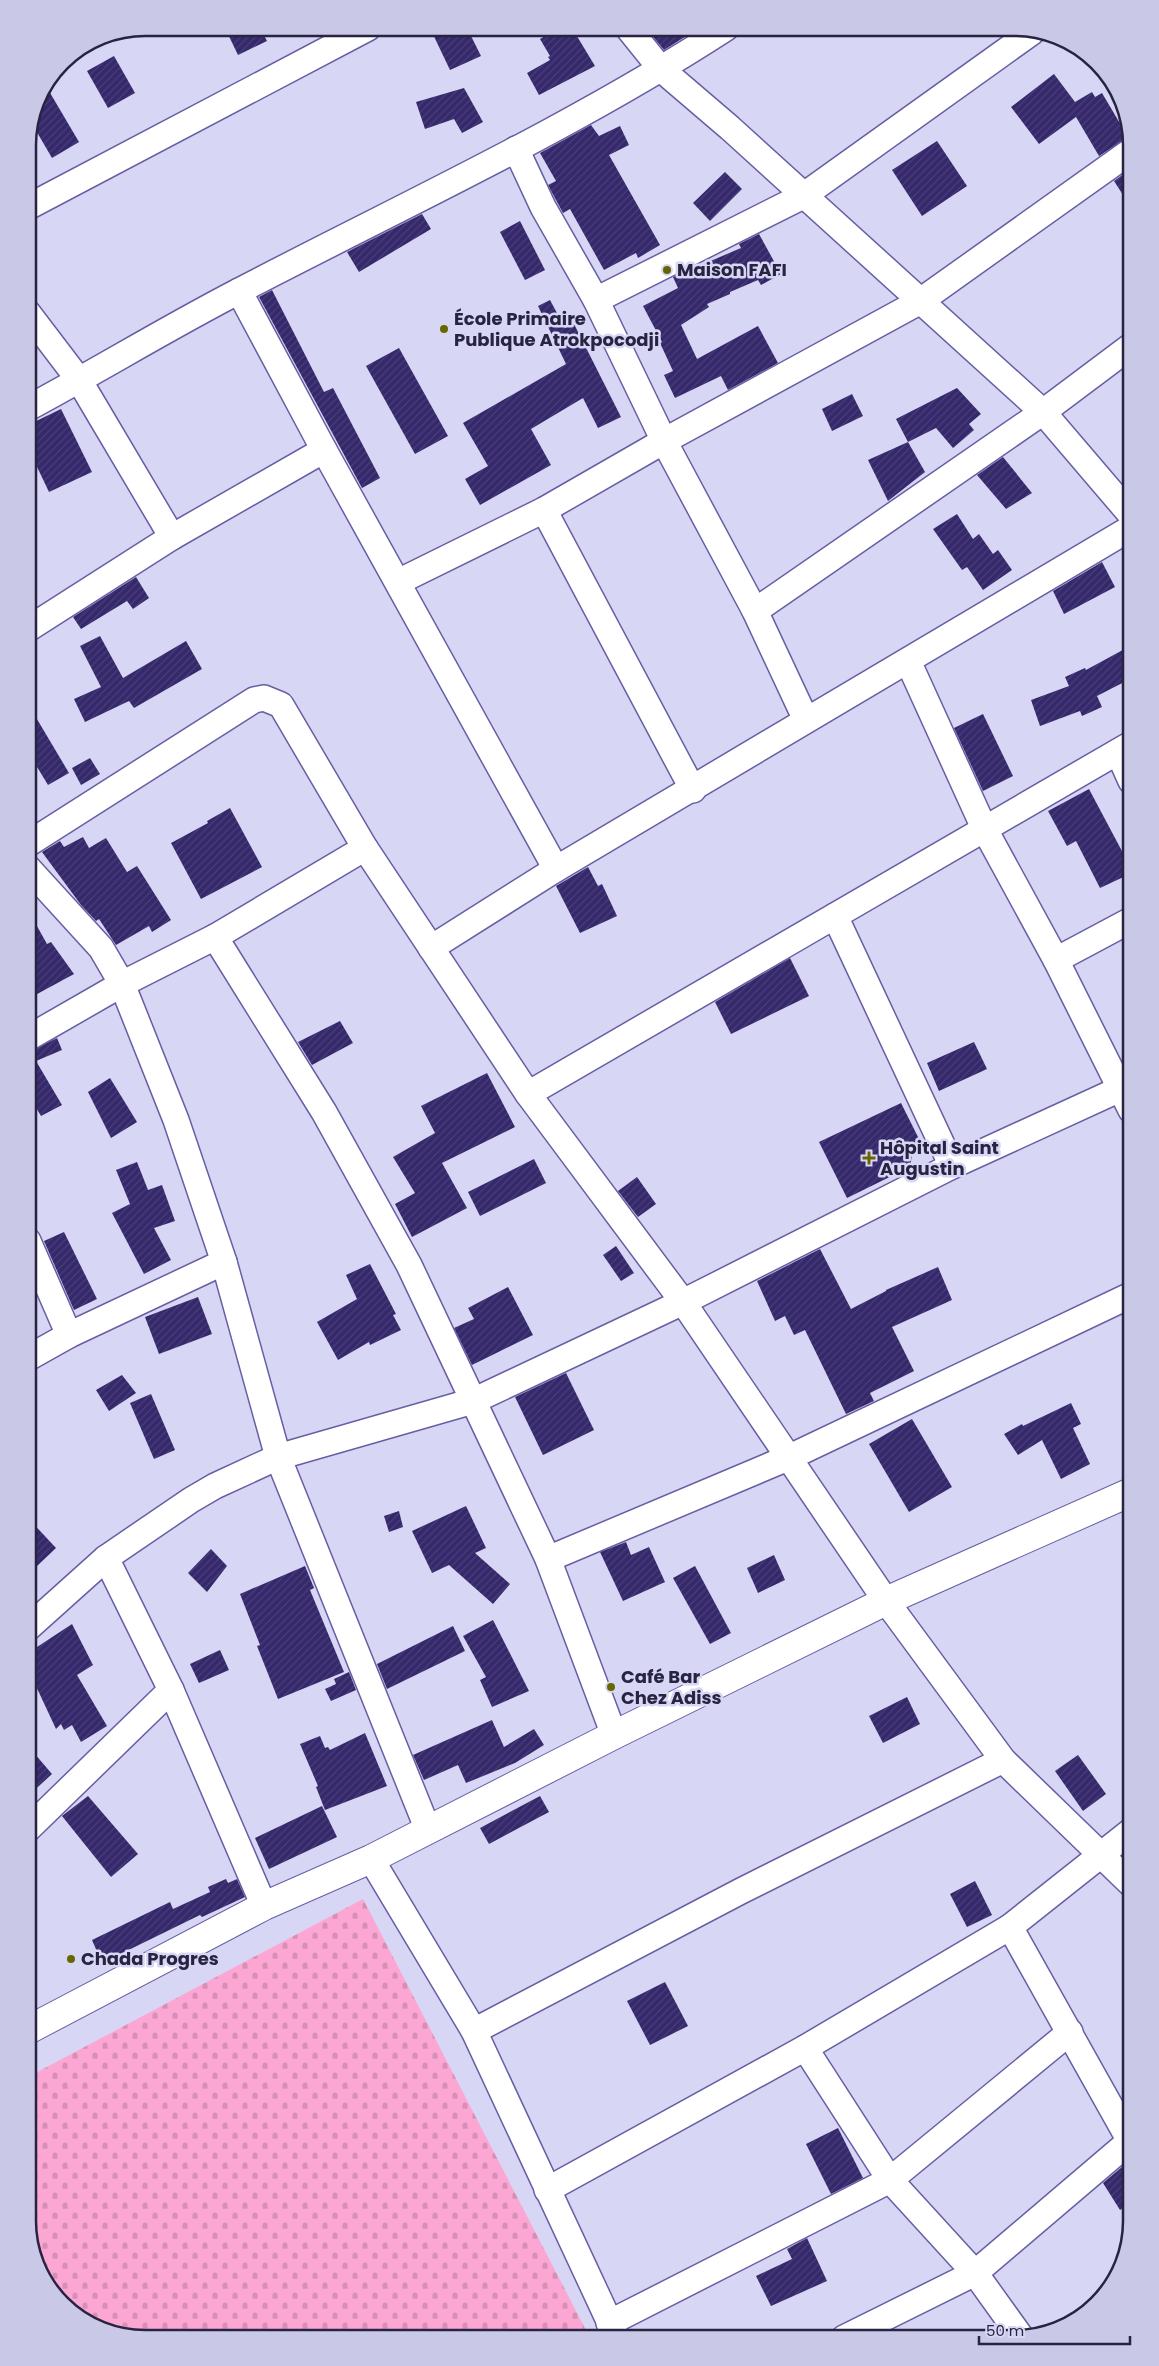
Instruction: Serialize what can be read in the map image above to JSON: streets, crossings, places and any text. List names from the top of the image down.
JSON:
{
  "places": {
    "other": [
      "Maison FAFI",
      "École Primaire Publique Atrokpocodji",
      "Café Bar Chez Adiss",
      "Chada Progres"
    ],
    "health": ["Hôpital Saint Augustin"]
  },
  "scale_bar": "50 m"
}
